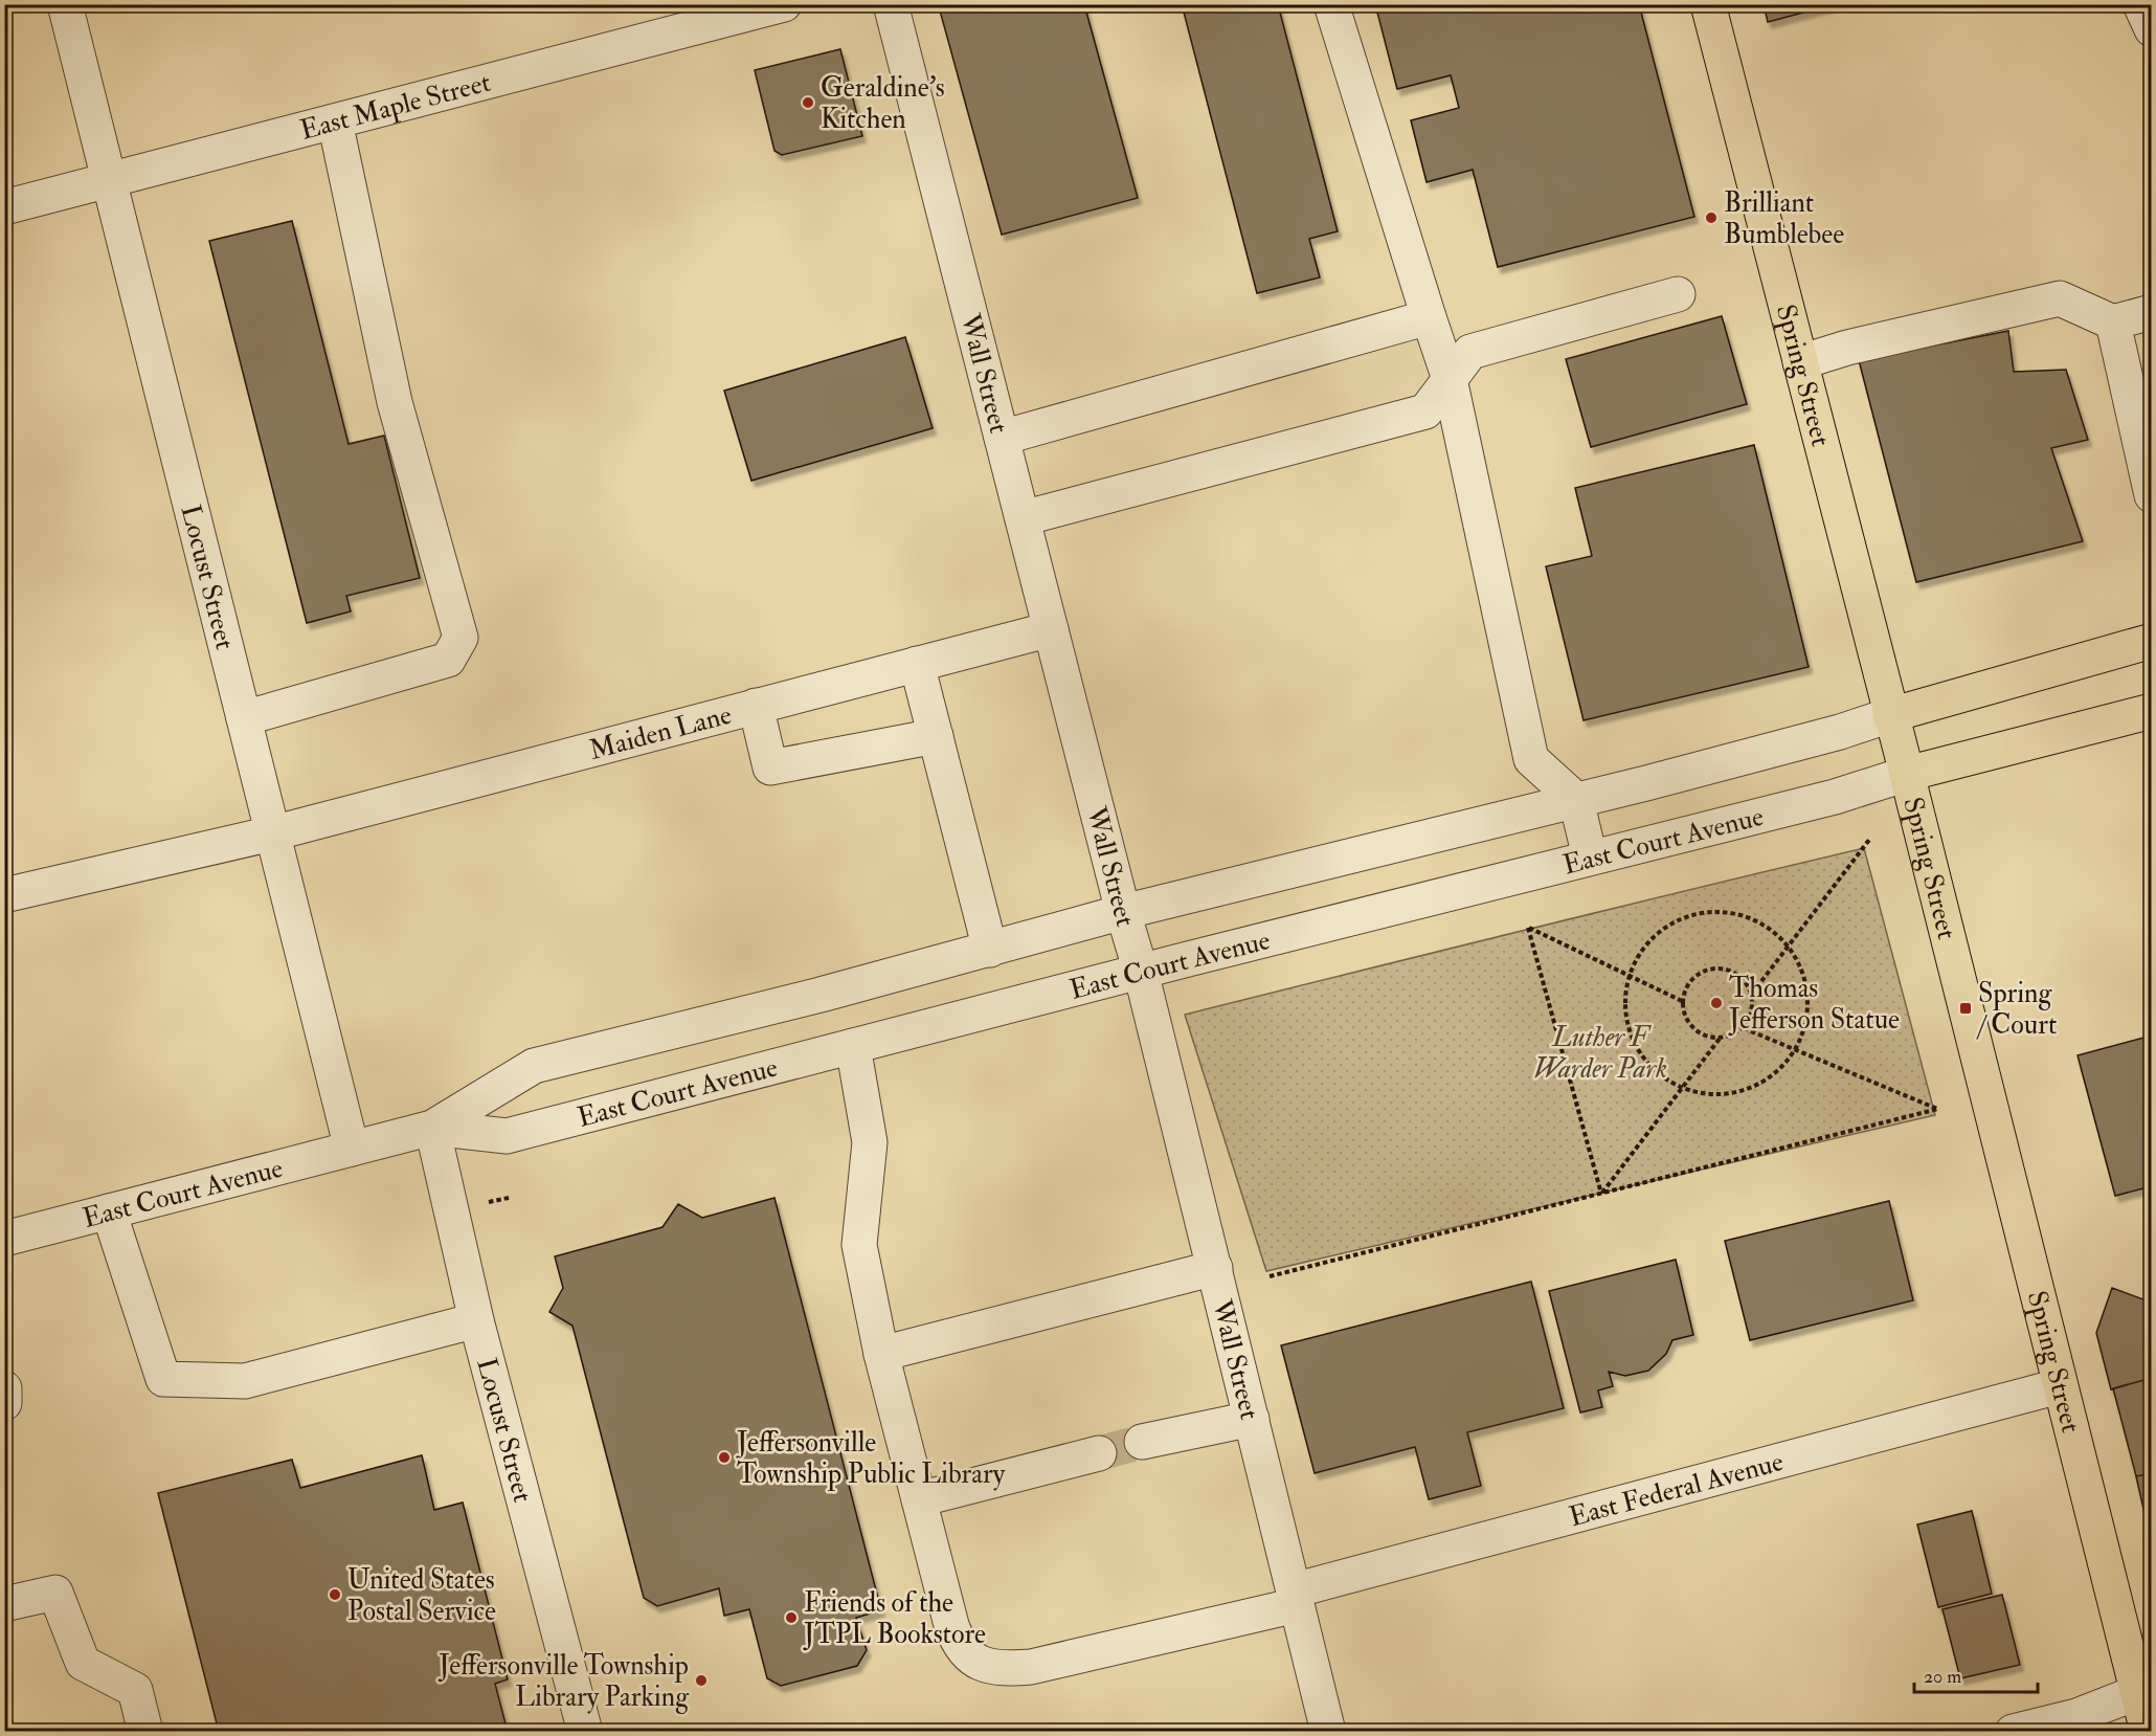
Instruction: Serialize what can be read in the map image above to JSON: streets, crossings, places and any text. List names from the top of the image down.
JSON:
{
  "streets": {
    "main road": ["Spring Street"],
    "street": [
      "East Maple Street",
      "Wall Street",
      "Locust Street",
      "Maiden Lane",
      "East Court Avenue",
      "East Federal Avenue"
    ]
  },
  "crossings": [
    ["East Maple Street", "Locust Street"],
    ["Wall Street", "Maiden Lane"],
    ["Wall Street", "East Court Avenue"],
    ["Wall Street", "East Federal Avenue"],
    ["Spring Street", "East Court Avenue"],
    ["Spring Street", "East Federal Avenue"],
    ["Locust Street", "Maiden Lane"],
    ["Locust Street", "East Court Avenue"],
    ["East Court Avenue", "East Federal Avenue"]
  ],
  "parks": ["Luther F Warder Park"],
  "places": {
    "other": [
      "Geraldine's Kitchen",
      "Brilliant Bumblebee",
      "Thomas Jefferson Statue",
      "Jeffersonville Township Public Library",
      "United States Postal Service",
      "Friends of the JTPL Bookstore",
      "Jeffersonville Township Library Parking"
    ],
    "transit": ["Spring / Court"]
  },
  "scale_bar": "20 m"
}
